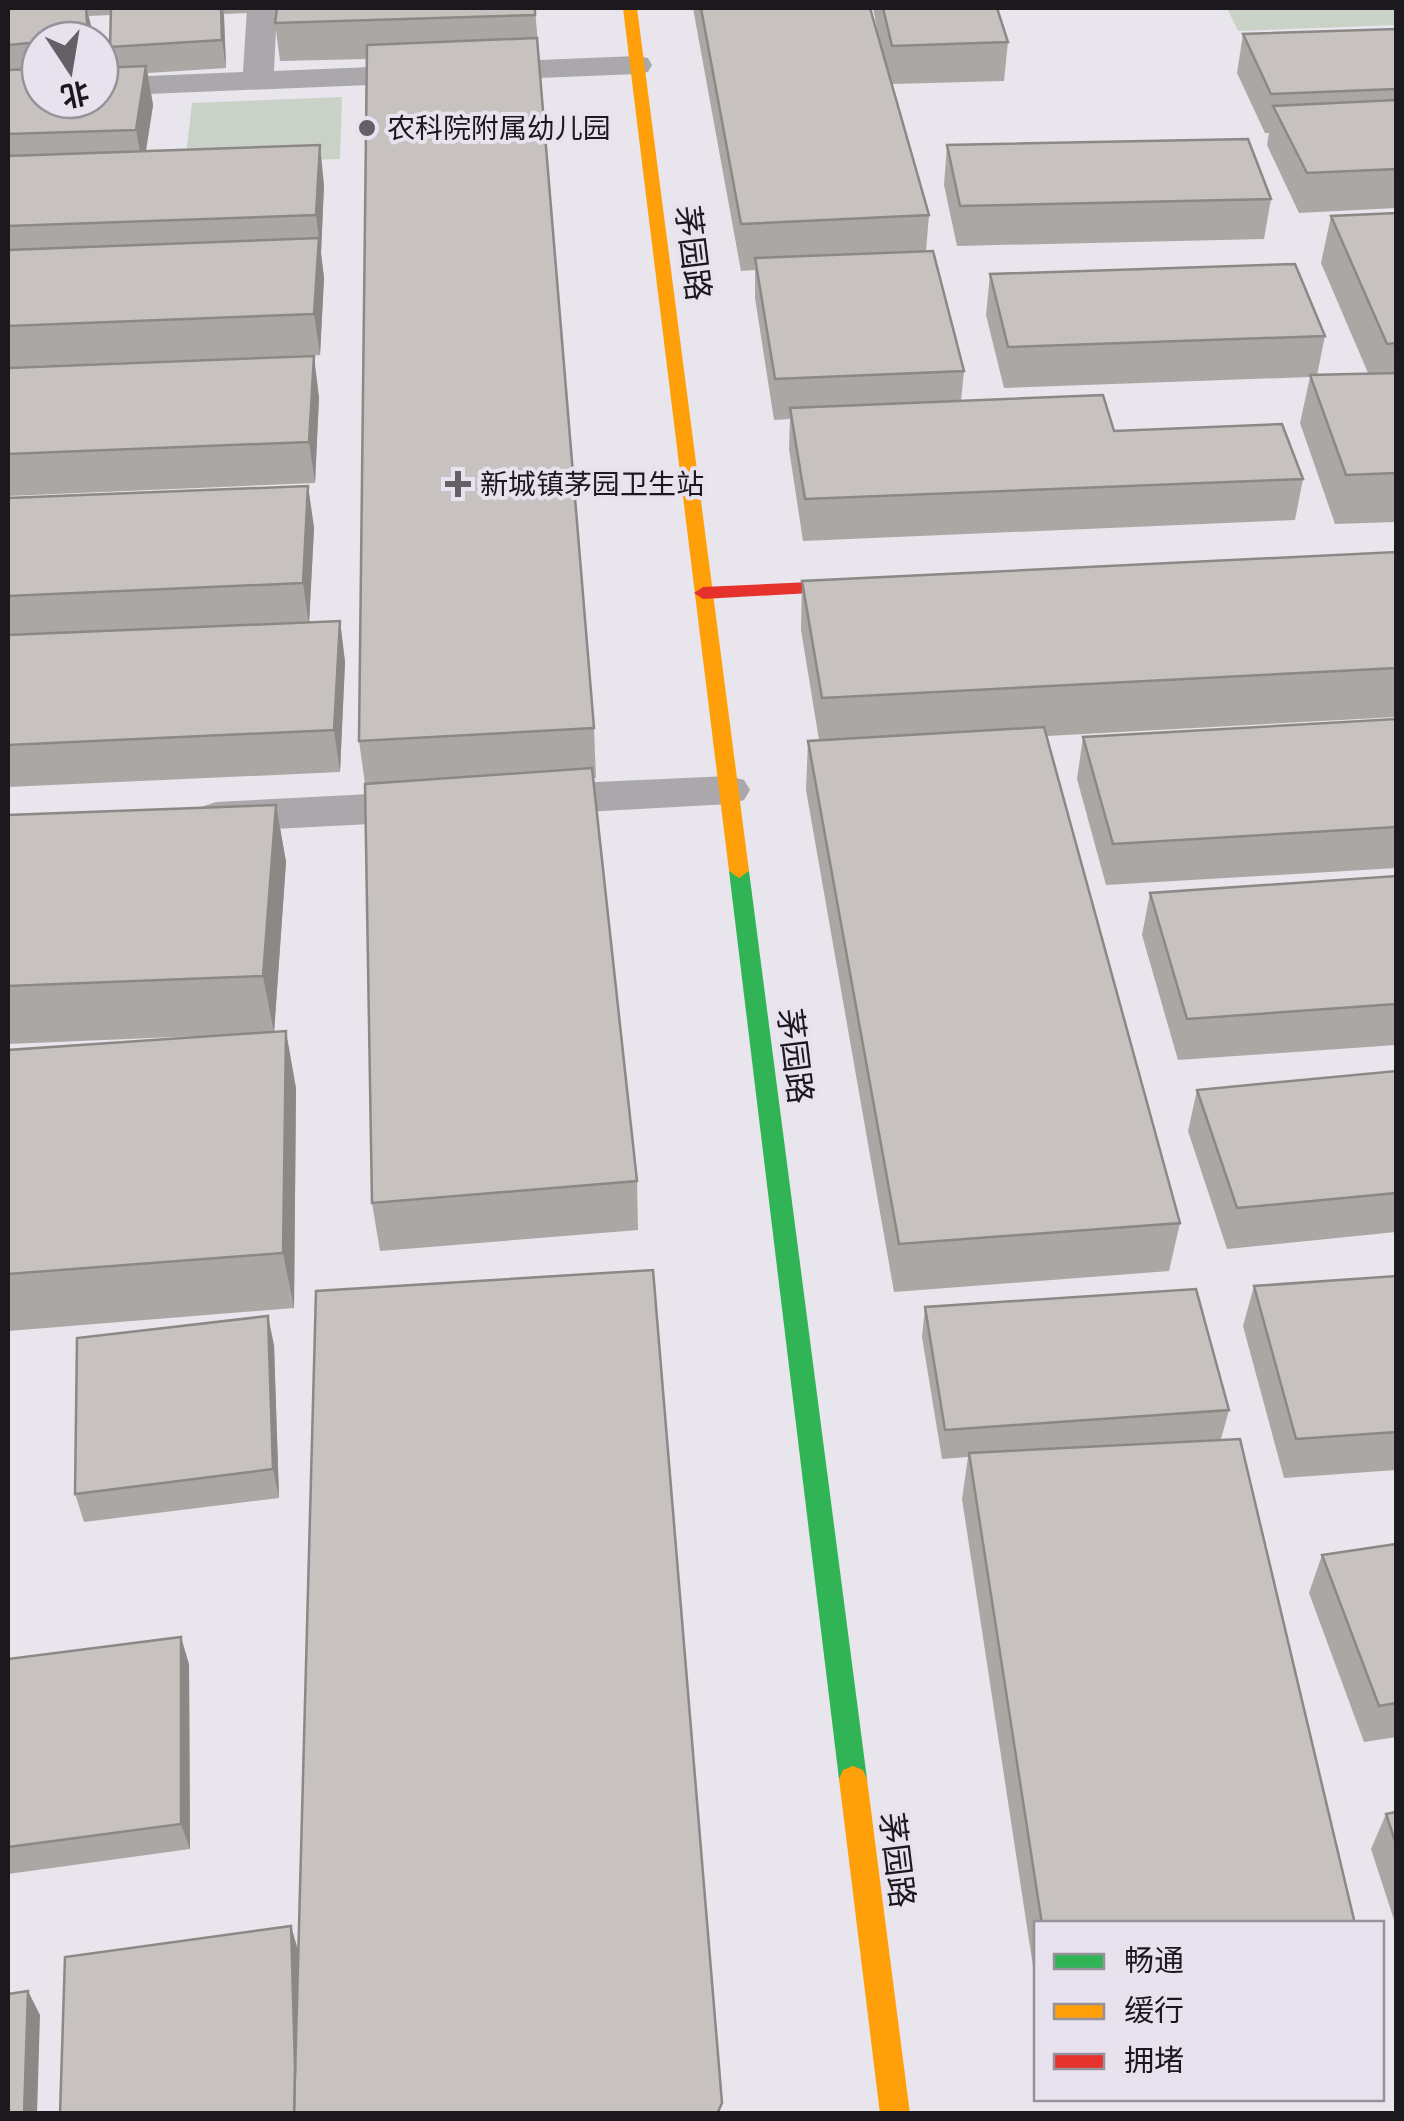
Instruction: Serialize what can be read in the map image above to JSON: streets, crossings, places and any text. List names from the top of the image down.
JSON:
{
  "streets": {
    "street": ["茅园路"]
  },
  "places": {
    "other": ["农科院附属幼儿园"],
    "health": ["新城镇茅园卫生站"]
  },
  "legend": ["畅通", "缓行", "拥堵"],
  "north": "bottom"
}
